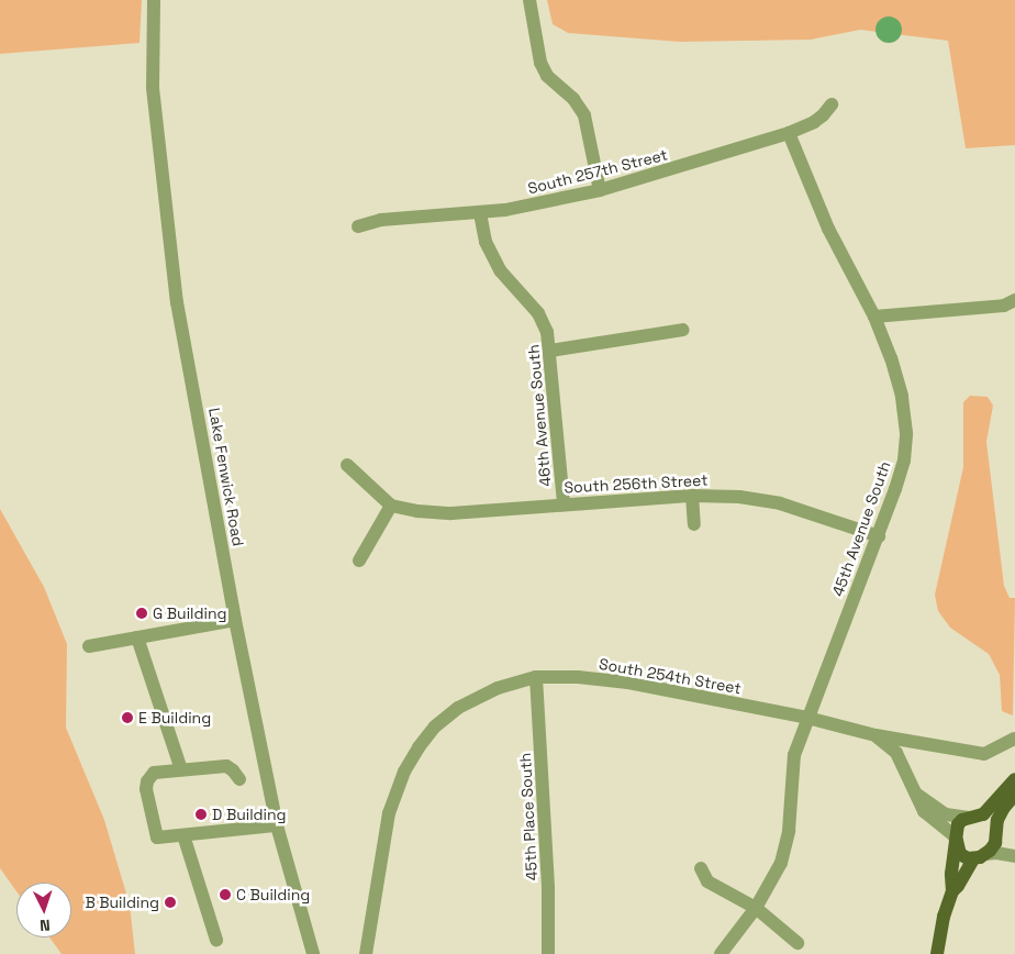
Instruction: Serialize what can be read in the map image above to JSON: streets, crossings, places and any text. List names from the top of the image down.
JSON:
{
  "streets": {
    "street": [
      "South 257th Street",
      "46th Avenue South",
      "Lake Fenwick Road",
      "South 256th Street",
      "45th Avenue South",
      "South 254th Street",
      "45th Place South"
    ]
  },
  "crossings": [
    ["South 257th Street", "46th Avenue South"],
    ["South 257th Street", "45th Avenue South"],
    ["46th Avenue South", "South 256th Street"],
    ["South 256th Street", "45th Avenue South"],
    ["45th Avenue South", "South 254th Street"],
    ["South 254th Street", "45th Place South"]
  ],
  "places": [
    "G Building",
    "E Building",
    "D Building",
    "C Building",
    "B Building"
  ],
  "north": "bottom"
}
